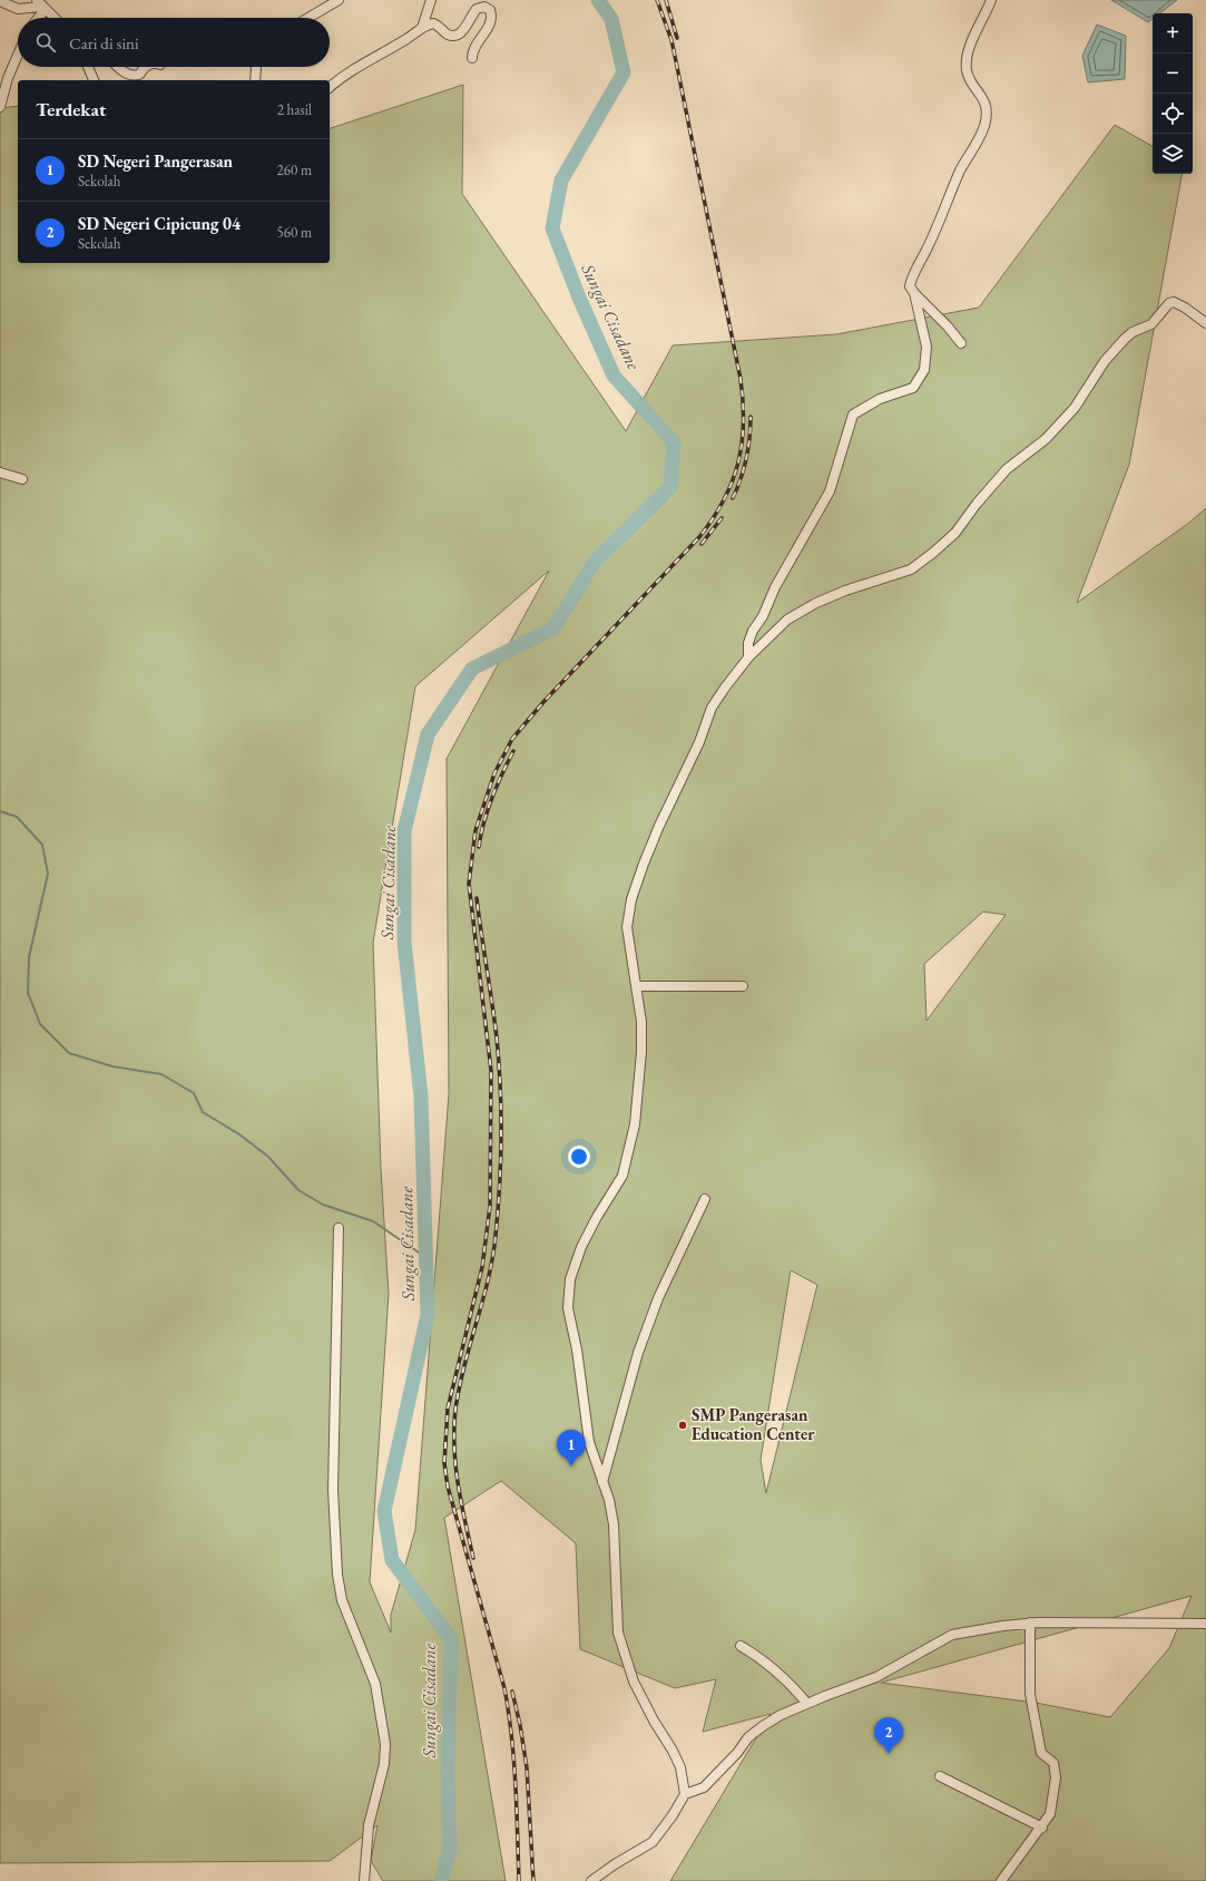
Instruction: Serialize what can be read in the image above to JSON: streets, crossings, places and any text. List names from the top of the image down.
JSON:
{
  "water": ["Sungai Cisadane"],
  "places": ["SMP Pangerasan Education Center"],
  "page": {
    "map_buttons": ["+", "−"],
    "search": "Cari di sini",
    "heading": ["Terdekat", "2 hasil"],
    "list": [
      {
        "mark": "1",
        "name": "SD Negeri Pangerasan",
        "note": "Sekolah",
        "value": "260 m"
      },
      {
        "mark": "2",
        "name": "SD Negeri Cipicung 04",
        "note": "Sekolah",
        "value": "560 m"
      }
    ],
    "pins": ["1", "2"]
  }
}
